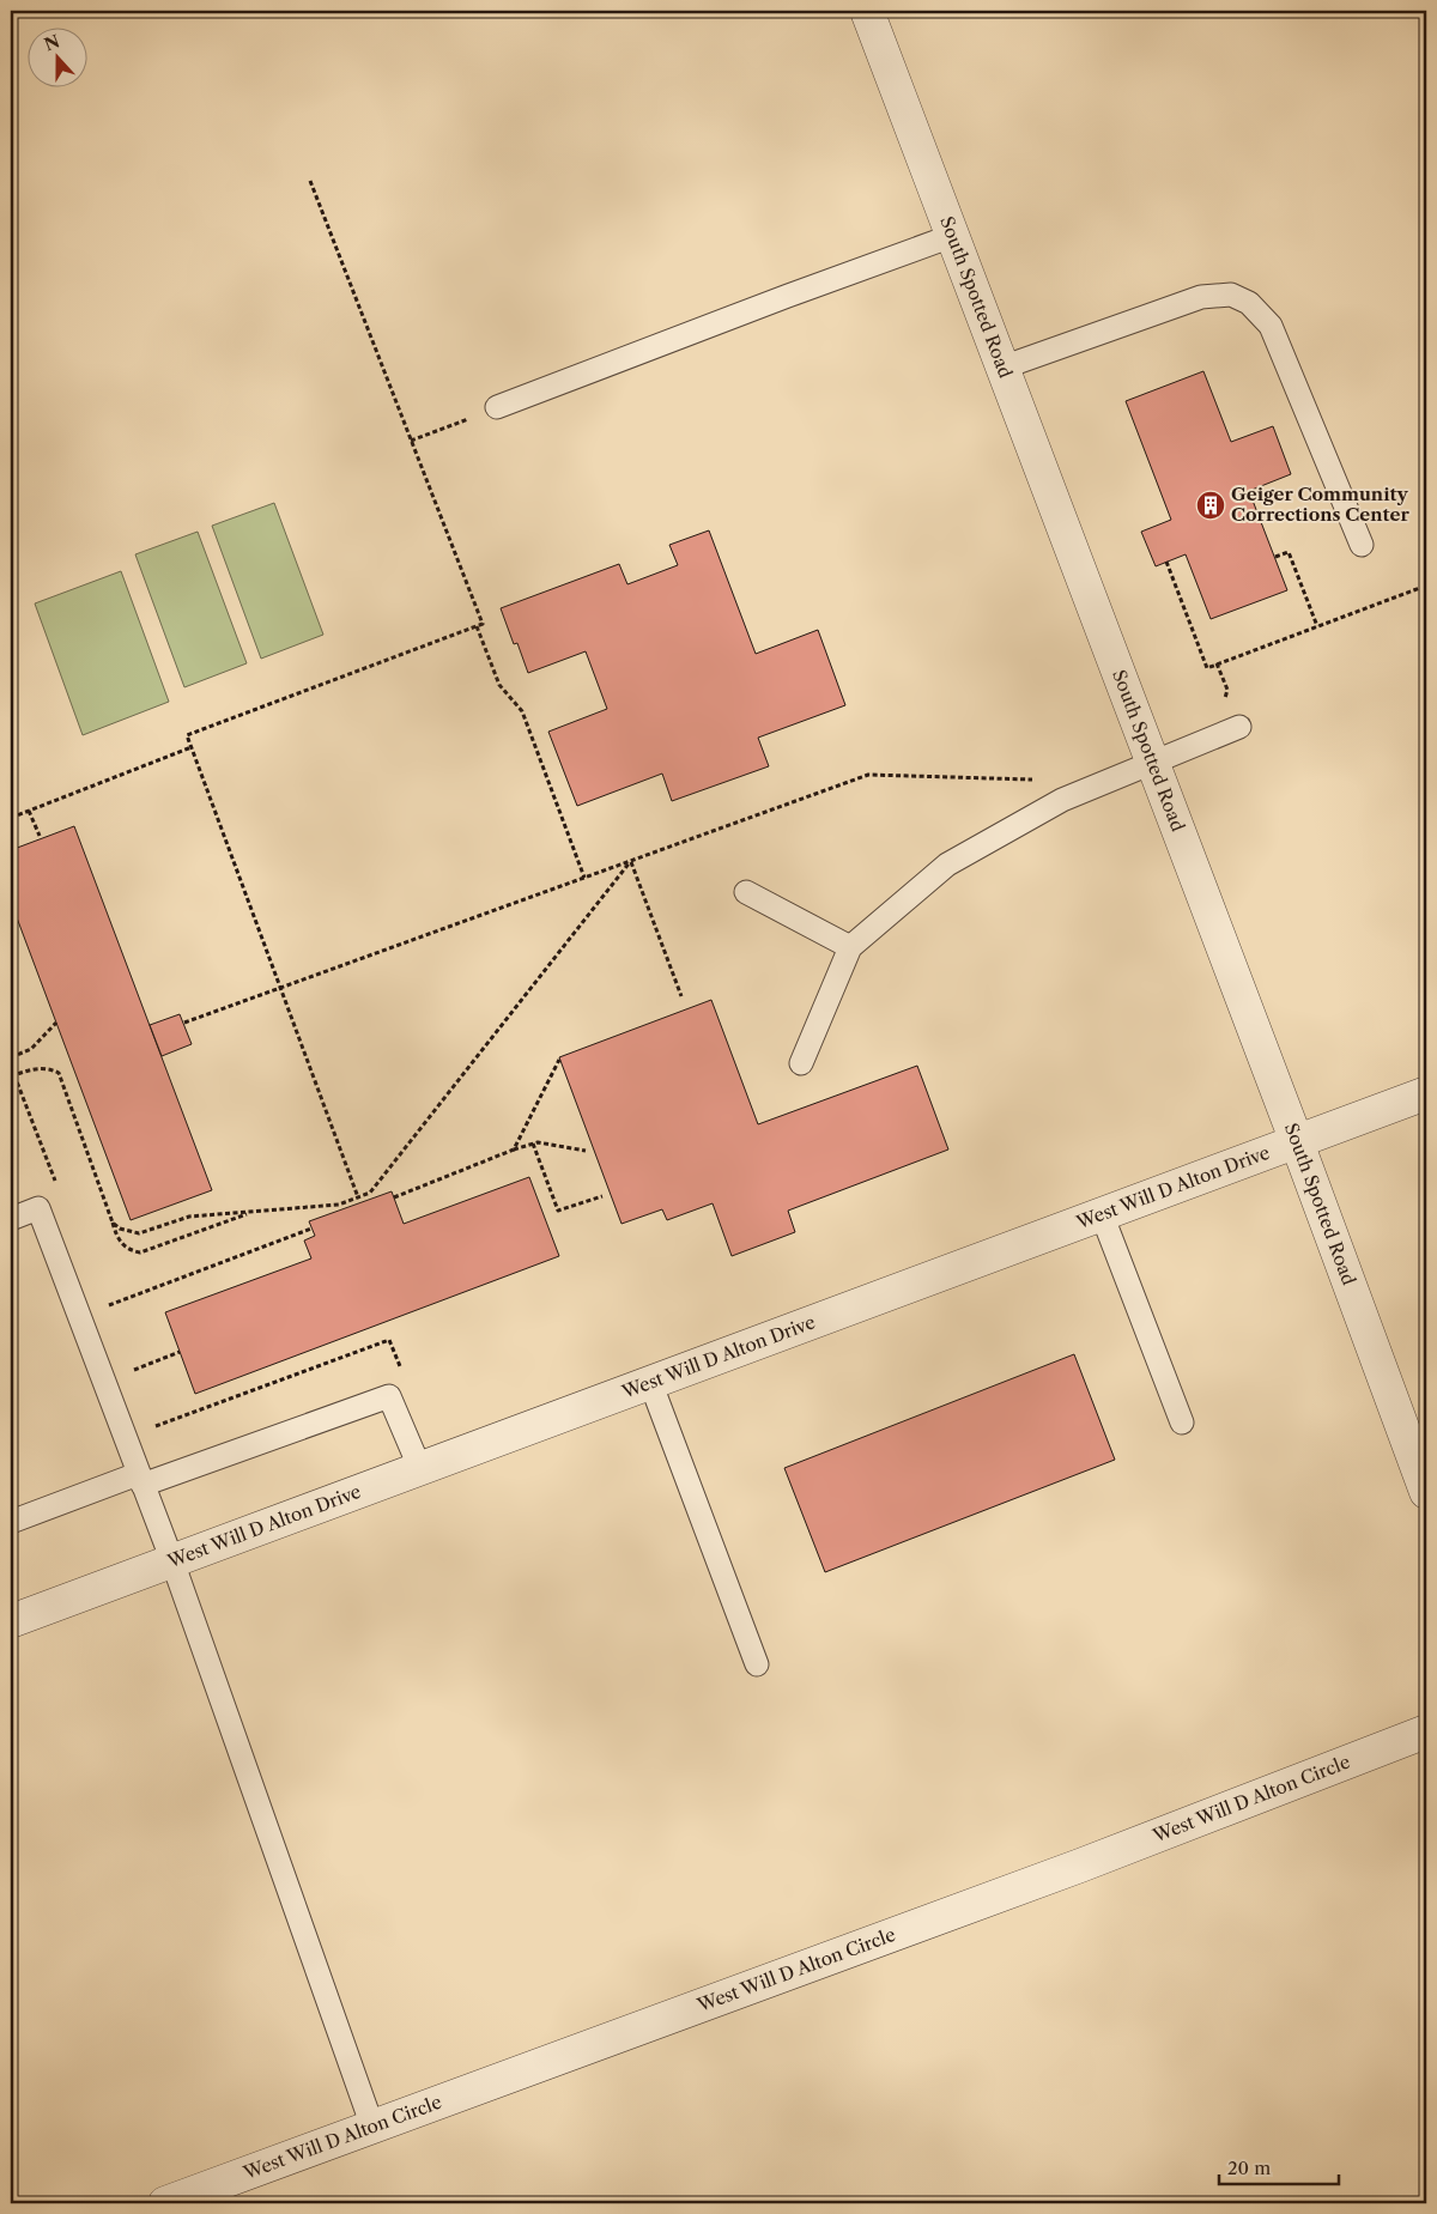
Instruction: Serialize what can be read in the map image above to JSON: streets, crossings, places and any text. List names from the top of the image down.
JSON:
{
  "streets": {
    "street": ["South Spotted Road", "West Will D Alton Drive", "West Will D Alton Circle"]
  },
  "crossings": [
    ["South Spotted Road", "West Will D Alton Drive"]
  ],
  "places": {
    "building": ["Geiger Community Corrections Center"]
  },
  "scale_bar": "20 m",
  "north": "top"
}
